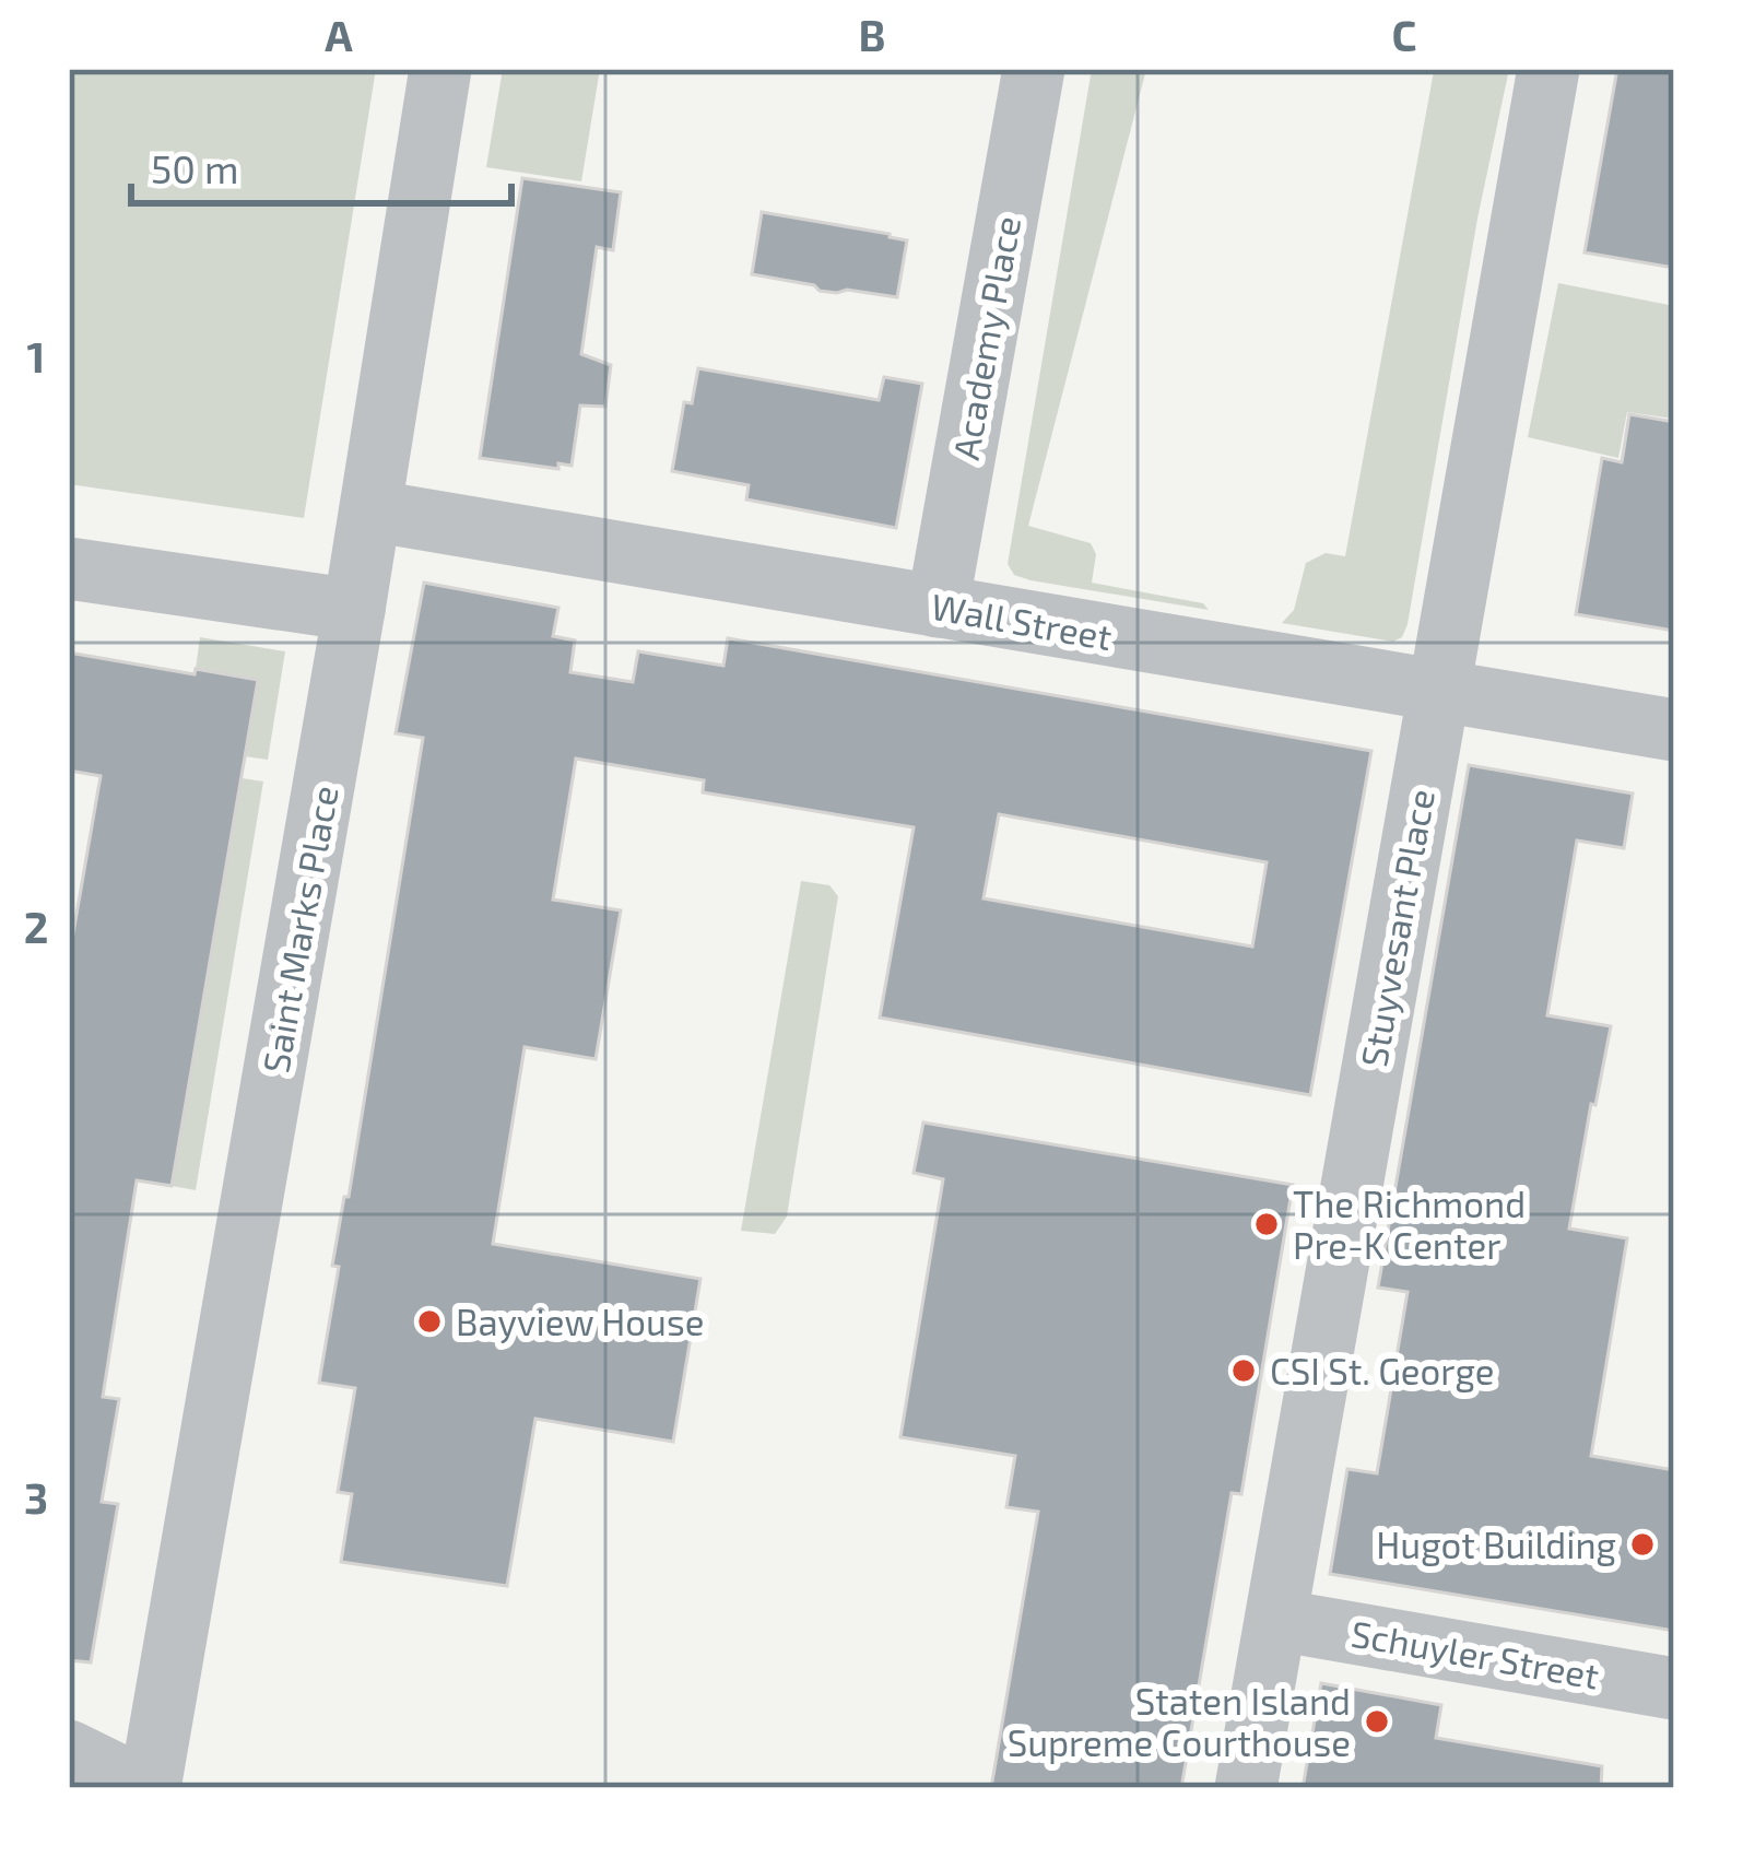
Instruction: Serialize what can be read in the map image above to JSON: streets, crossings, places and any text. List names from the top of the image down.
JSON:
{
  "streets": {
    "street": [
      "Academy Place",
      "Wall Street",
      "Stuyvesant Place",
      "Saint Marks Place",
      "Schuyler Street"
    ]
  },
  "crossings": [
    ["Academy Place", "Wall Street"],
    ["Wall Street", "Stuyvesant Place"],
    ["Wall Street", "Saint Marks Place"],
    ["Stuyvesant Place", "Schuyler Street"]
  ],
  "places": [
    "The Richmond Pre-K Center",
    "Bayview House",
    "CSI St. George",
    "Hugot Building",
    "Staten Island Supreme Courthouse"
  ],
  "scale_bar": "50 m",
  "grid": {
    "columns": ["A", "B", "C"],
    "rows": ["1", "2", "3"]
  }
}
